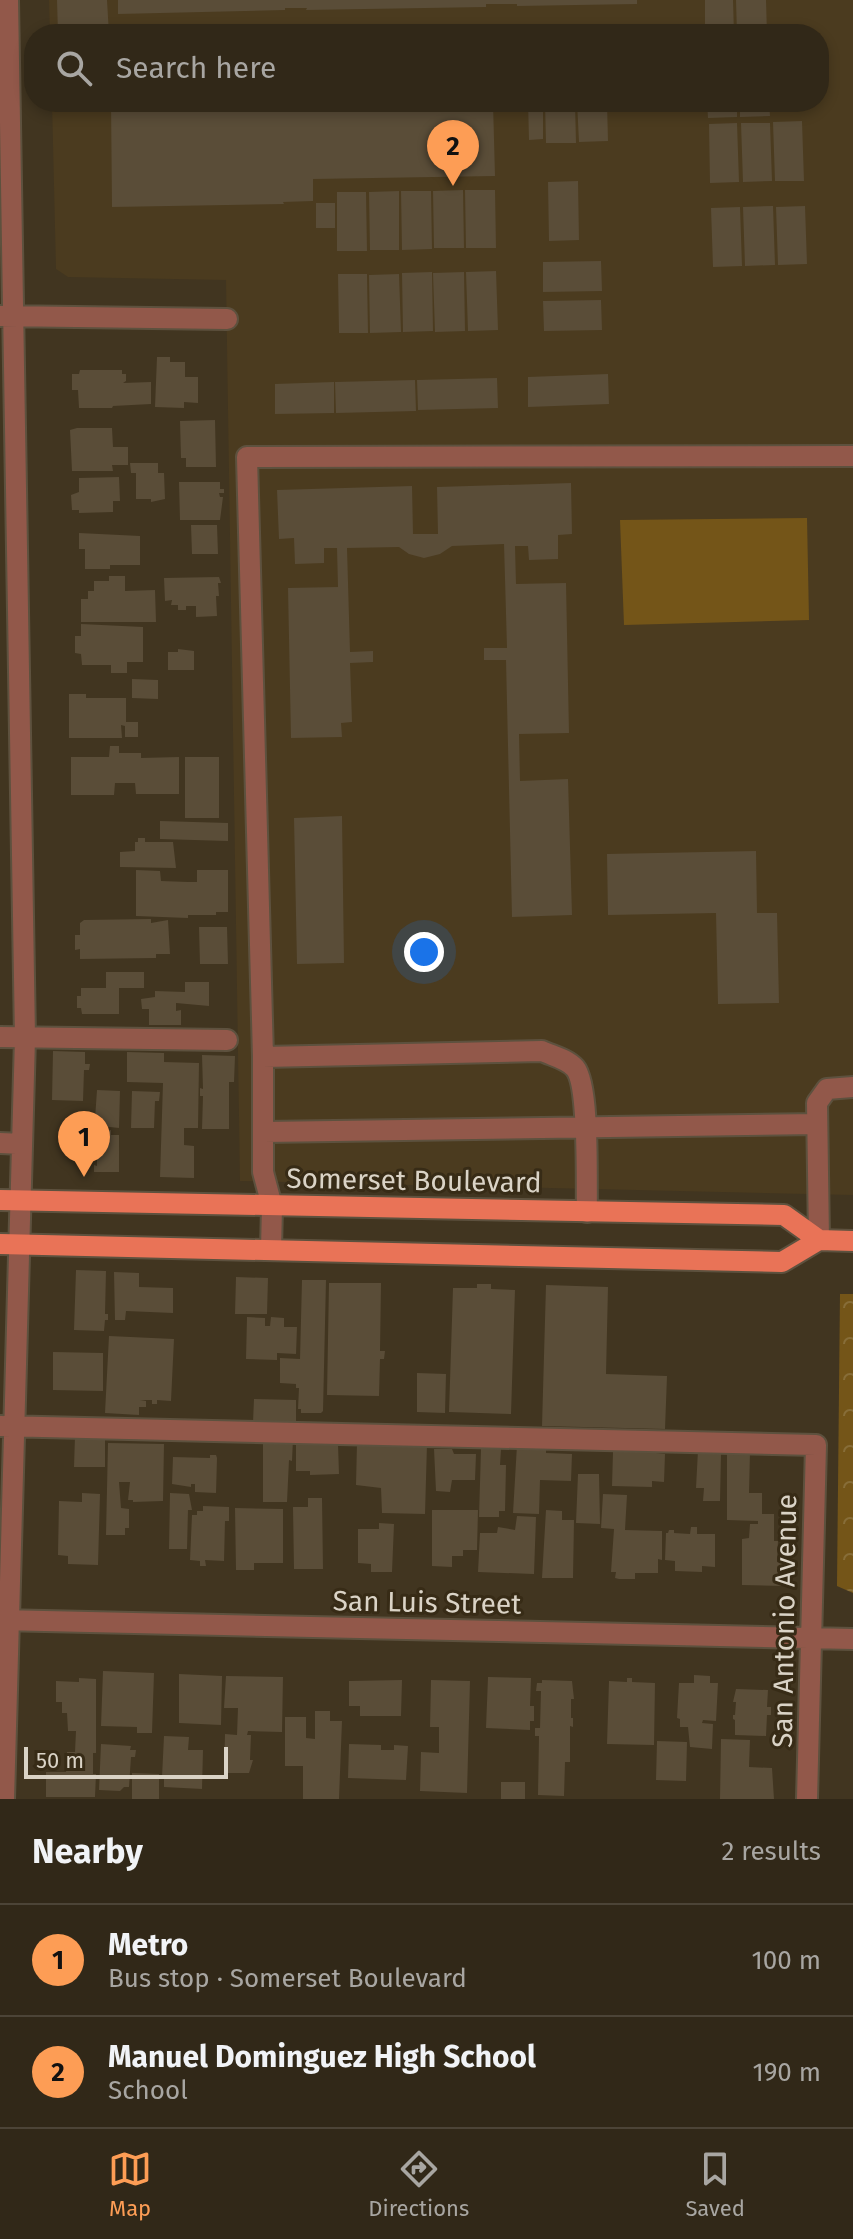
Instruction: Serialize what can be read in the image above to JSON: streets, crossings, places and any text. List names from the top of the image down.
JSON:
{
  "streets": {
    "main road": ["Somerset Boulevard"],
    "street": ["San Luis Street", "San Antonio Avenue"]
  },
  "crossings": [
    ["San Luis Street", "San Antonio Avenue"]
  ],
  "scale_bar": "50 m",
  "page": {
    "search": "Search here",
    "pins": ["2", "1"],
    "scale": "50 m",
    "heading": ["Nearby", "2 results"],
    "list": [
      {
        "mark": "1",
        "name": "Metro",
        "note": "Bus stop · Somerset Boulevard",
        "value": "100 m"
      },
      {
        "mark": "2",
        "name": "Manuel Dominguez High School",
        "note": "School",
        "value": "190 m"
      }
    ],
    "nav": ["Map", "Directions", "Saved"]
  }
}
